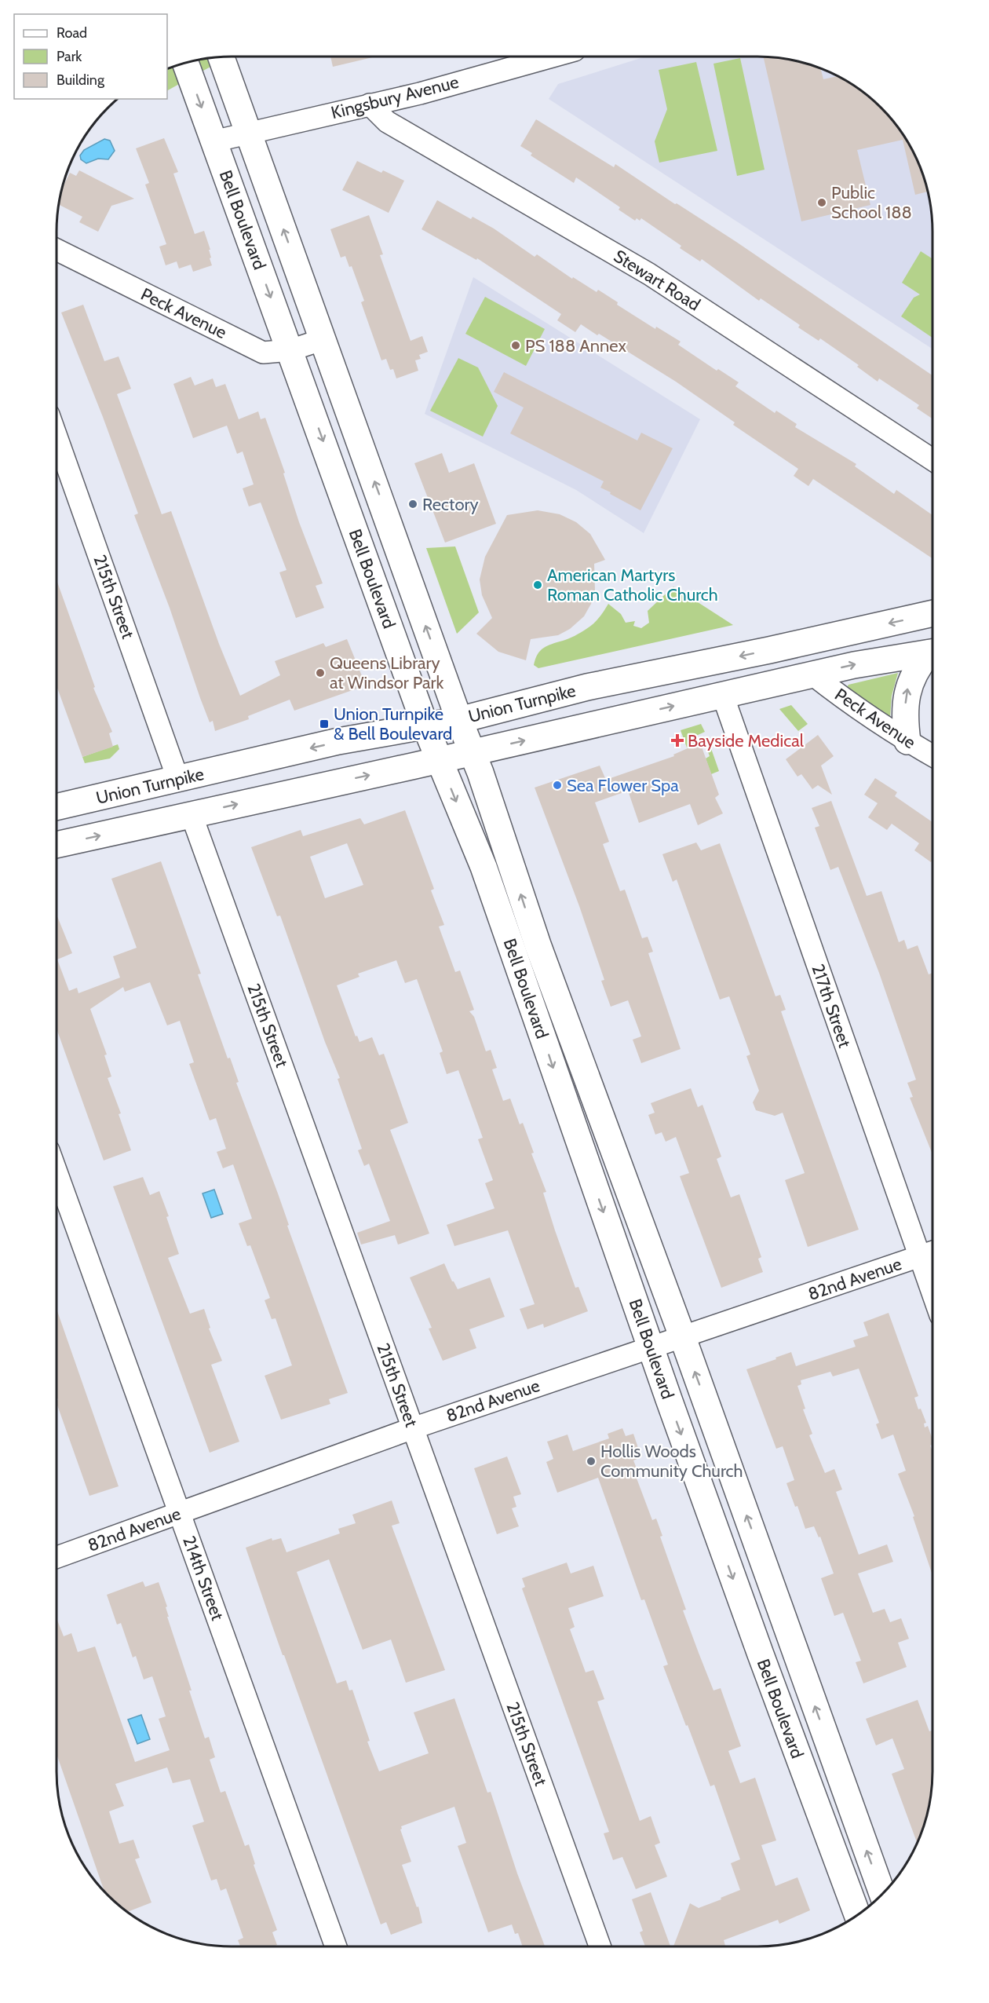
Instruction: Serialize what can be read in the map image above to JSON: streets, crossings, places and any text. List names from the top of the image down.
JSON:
{
  "streets": {
    "street": [
      "Kingsbury Avenue",
      "Bell Boulevard",
      "Stewart Road",
      "Peck Avenue",
      "215th Street",
      "Union Turnpike",
      "217th Street",
      "82nd Avenue",
      "214th Street"
    ]
  },
  "crossings": [
    ["Kingsbury Avenue", "Bell Boulevard"],
    ["Kingsbury Avenue", "Stewart Road"],
    ["Bell Boulevard", "Peck Avenue"],
    ["Bell Boulevard", "Union Turnpike"],
    ["Bell Boulevard", "82nd Avenue"],
    ["Peck Avenue", "Union Turnpike"],
    ["215th Street", "Union Turnpike"],
    ["215th Street", "82nd Avenue"],
    ["Union Turnpike", "217th Street"],
    ["217th Street", "82nd Avenue"],
    ["82nd Avenue", "214th Street"]
  ],
  "places": {
    "other": [
      "Public School 188",
      "PS 188 Annex",
      "Rectory",
      "American Martyrs Roman Catholic Church",
      "Queens Library at Windsor Park",
      "Sea Flower Spa",
      "Hollis Woods Community Church"
    ],
    "transit": ["Union Turnpike & Bell Boulevard"],
    "health": ["Bayside Medical"]
  },
  "legend": ["Road", "Park", "Building"]
}
